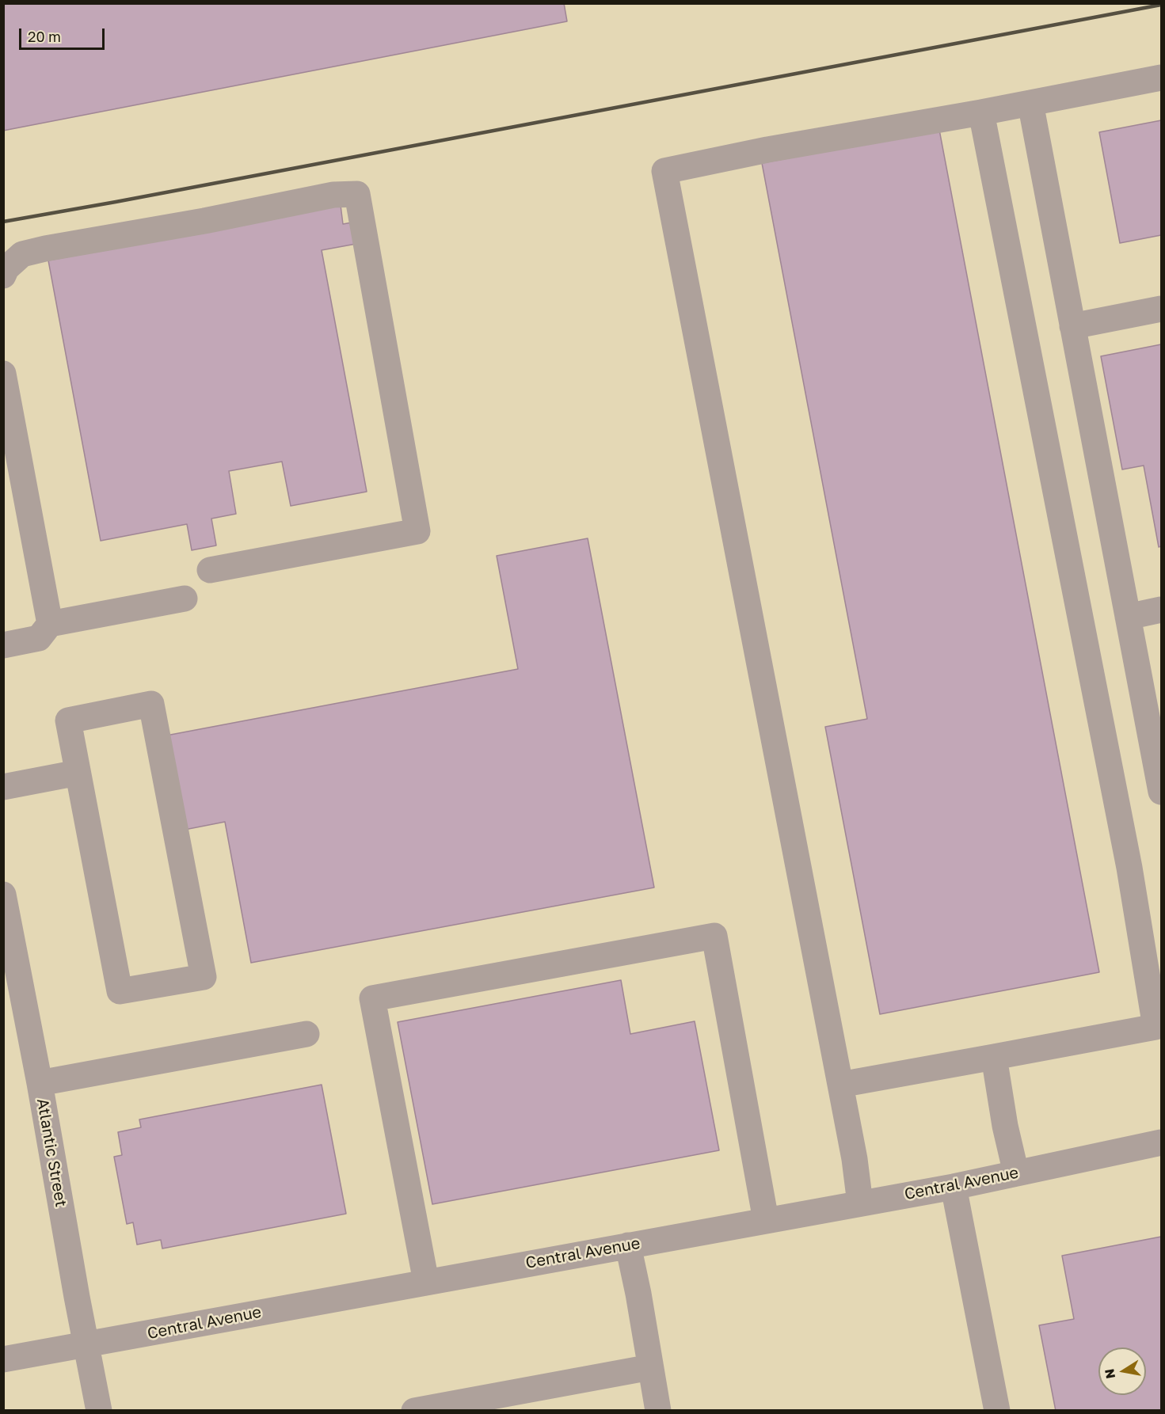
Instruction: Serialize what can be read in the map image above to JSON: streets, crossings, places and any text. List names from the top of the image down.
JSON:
{
  "streets": {
    "street": ["Atlantic Street", "Central Avenue"]
  },
  "crossings": [
    ["Atlantic Street", "Central Avenue"]
  ],
  "scale_bar": "20 m",
  "north": "left"
}
